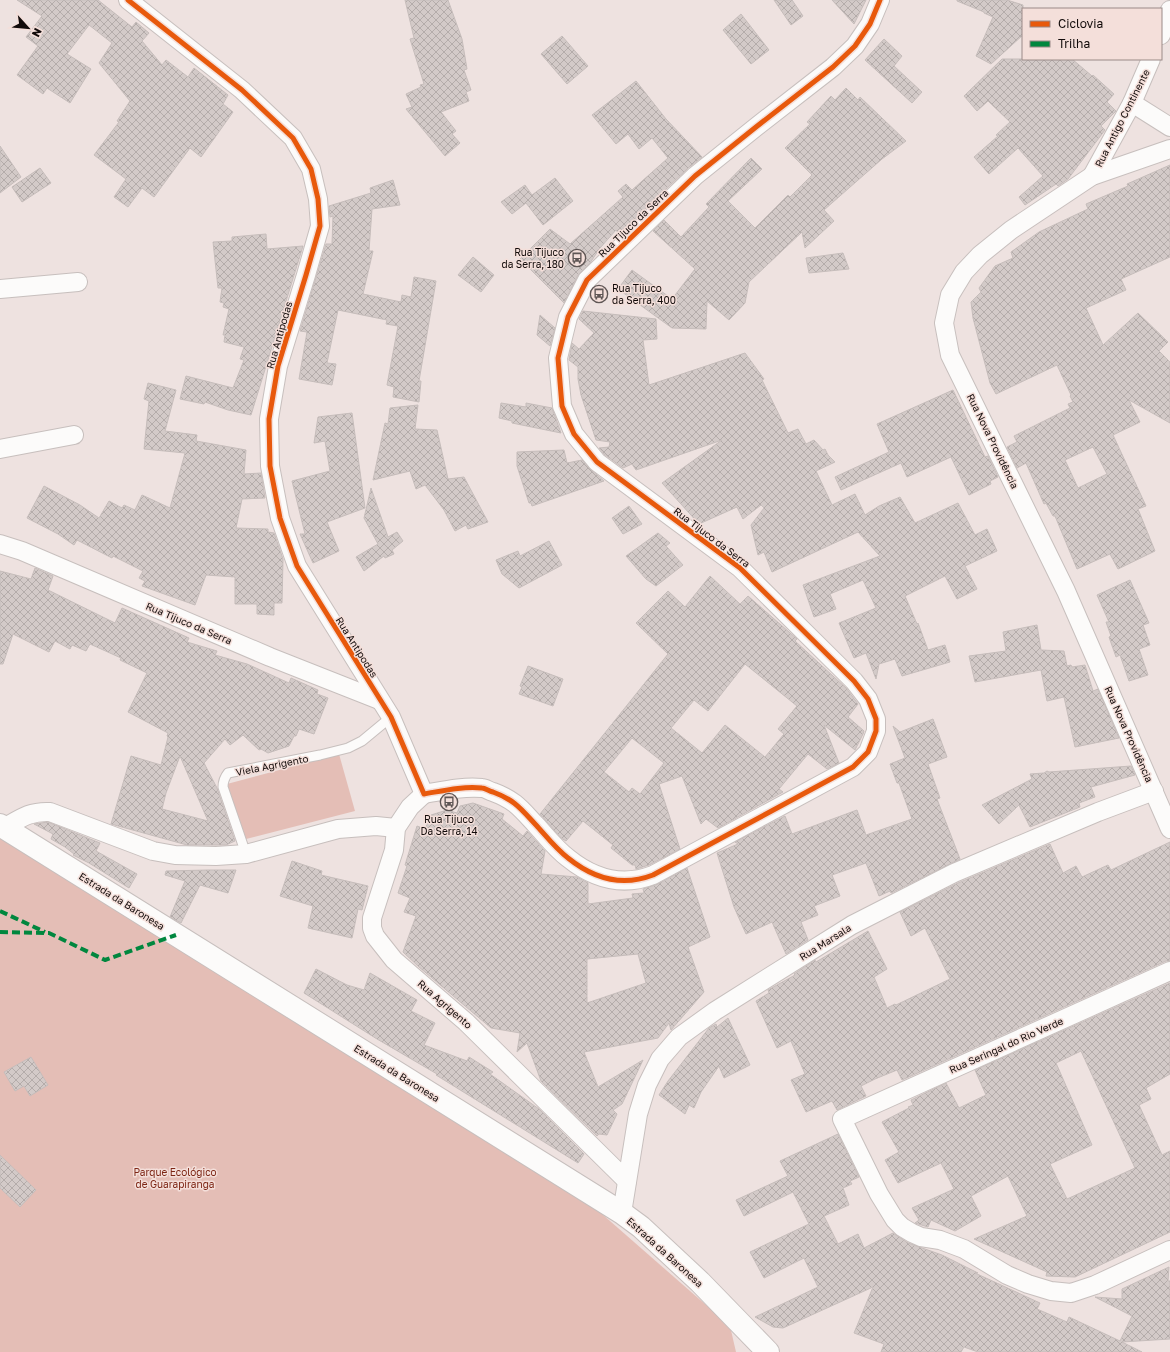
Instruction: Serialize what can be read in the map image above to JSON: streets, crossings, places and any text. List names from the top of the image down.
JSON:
{
  "streets": {
    "main road": ["Estrada da Baronesa"],
    "street": [
      "Rua Antigo Continente",
      "Rua Tijuco da Serra",
      "Rua Antipodas",
      "Rua Nova Providência",
      "Rua Marsala",
      "Rua Agrigento",
      "Rua Seringal do Rio Verde"
    ],
    "lane": ["Viela Agrigento"]
  },
  "crossings": [
    ["Rua Antigo Continente", "Rua Nova Providência"],
    ["Rua Tijuco da Serra", "Rua Antipodas"],
    ["Rua Tijuco da Serra", "Rua Agrigento"],
    ["Rua Antipodas", "Viela Agrigento"],
    ["Rua Antipodas", "Rua Agrigento"],
    ["Rua Nova Providência", "Rua Marsala"],
    ["Estrada da Baronesa", "Rua Marsala"],
    ["Rua Marsala", "Rua Agrigento"]
  ],
  "parks": ["Parque Ecológico de Guarapiranga"],
  "places": {
    "bus stop": ["Rua Tijuco da Serra, 180", "Rua Tijuco da Serra, 400", "Rua Tijuco Da Serra, 14"]
  },
  "legend": ["Ciclovia", "Trilha"],
  "north": "bottom right"
}
